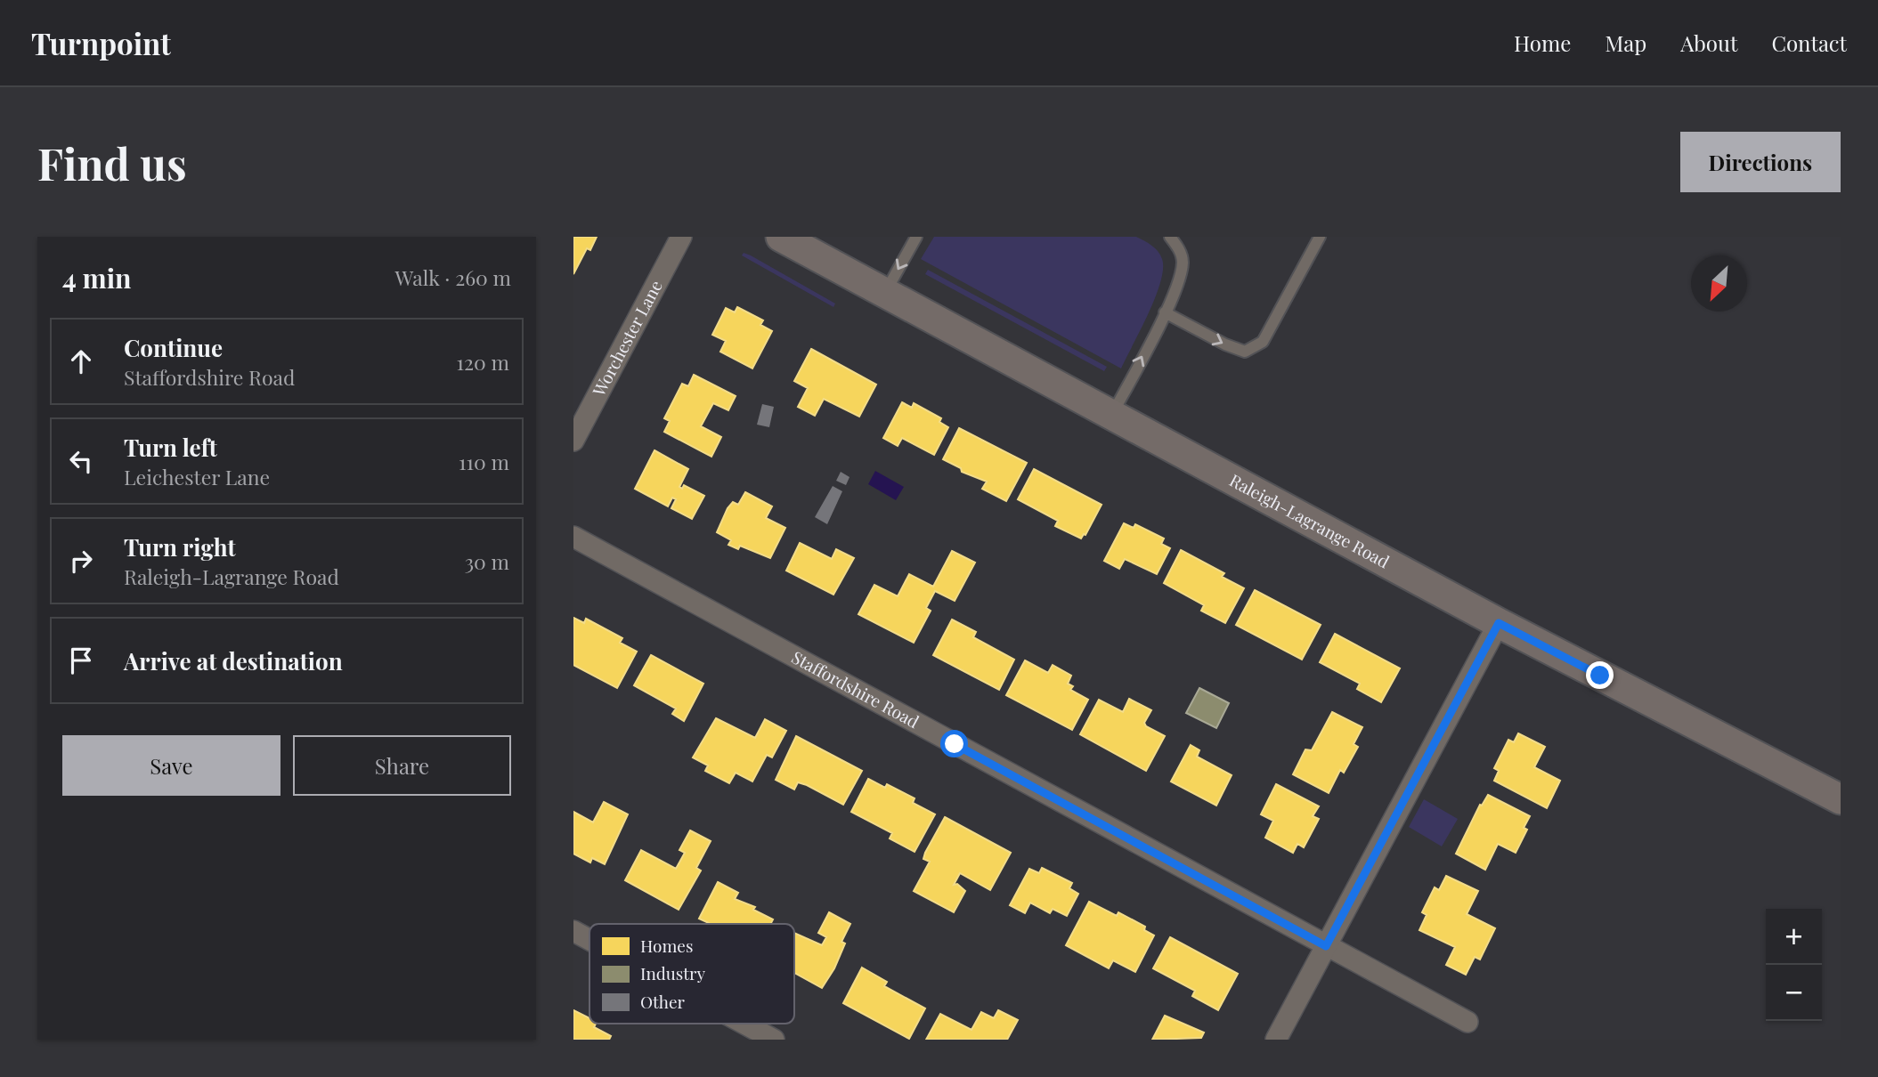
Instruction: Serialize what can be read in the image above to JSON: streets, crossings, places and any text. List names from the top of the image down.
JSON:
{
  "streets": {
    "main road": ["Raleigh-Lagrange Road"],
    "street": ["Worchester Lane", "Staffordshire Road"]
  },
  "legend": ["Homes", "Industry", "Other"],
  "north": "bottom left",
  "page": {
    "header": "Turnpoint",
    "nav": [
      "Home",
      "Map",
      "About",
      "Contact"
    ],
    "buttons": [
      "Directions",
      ["Save", "Share"]
    ],
    "title": "Find us",
    "heading": ["4 min", "Walk · 260 m"],
    "list": [
      ["Continue", "Staffordshire Road", "120 m"],
      ["Turn left", "Leichester Lane", "110 m"],
      ["Turn right", "Raleigh-Lagrange Road", "30 m"],
      "Arrive at destination"
    ],
    "map_buttons": ["+", "−"]
  }
}
